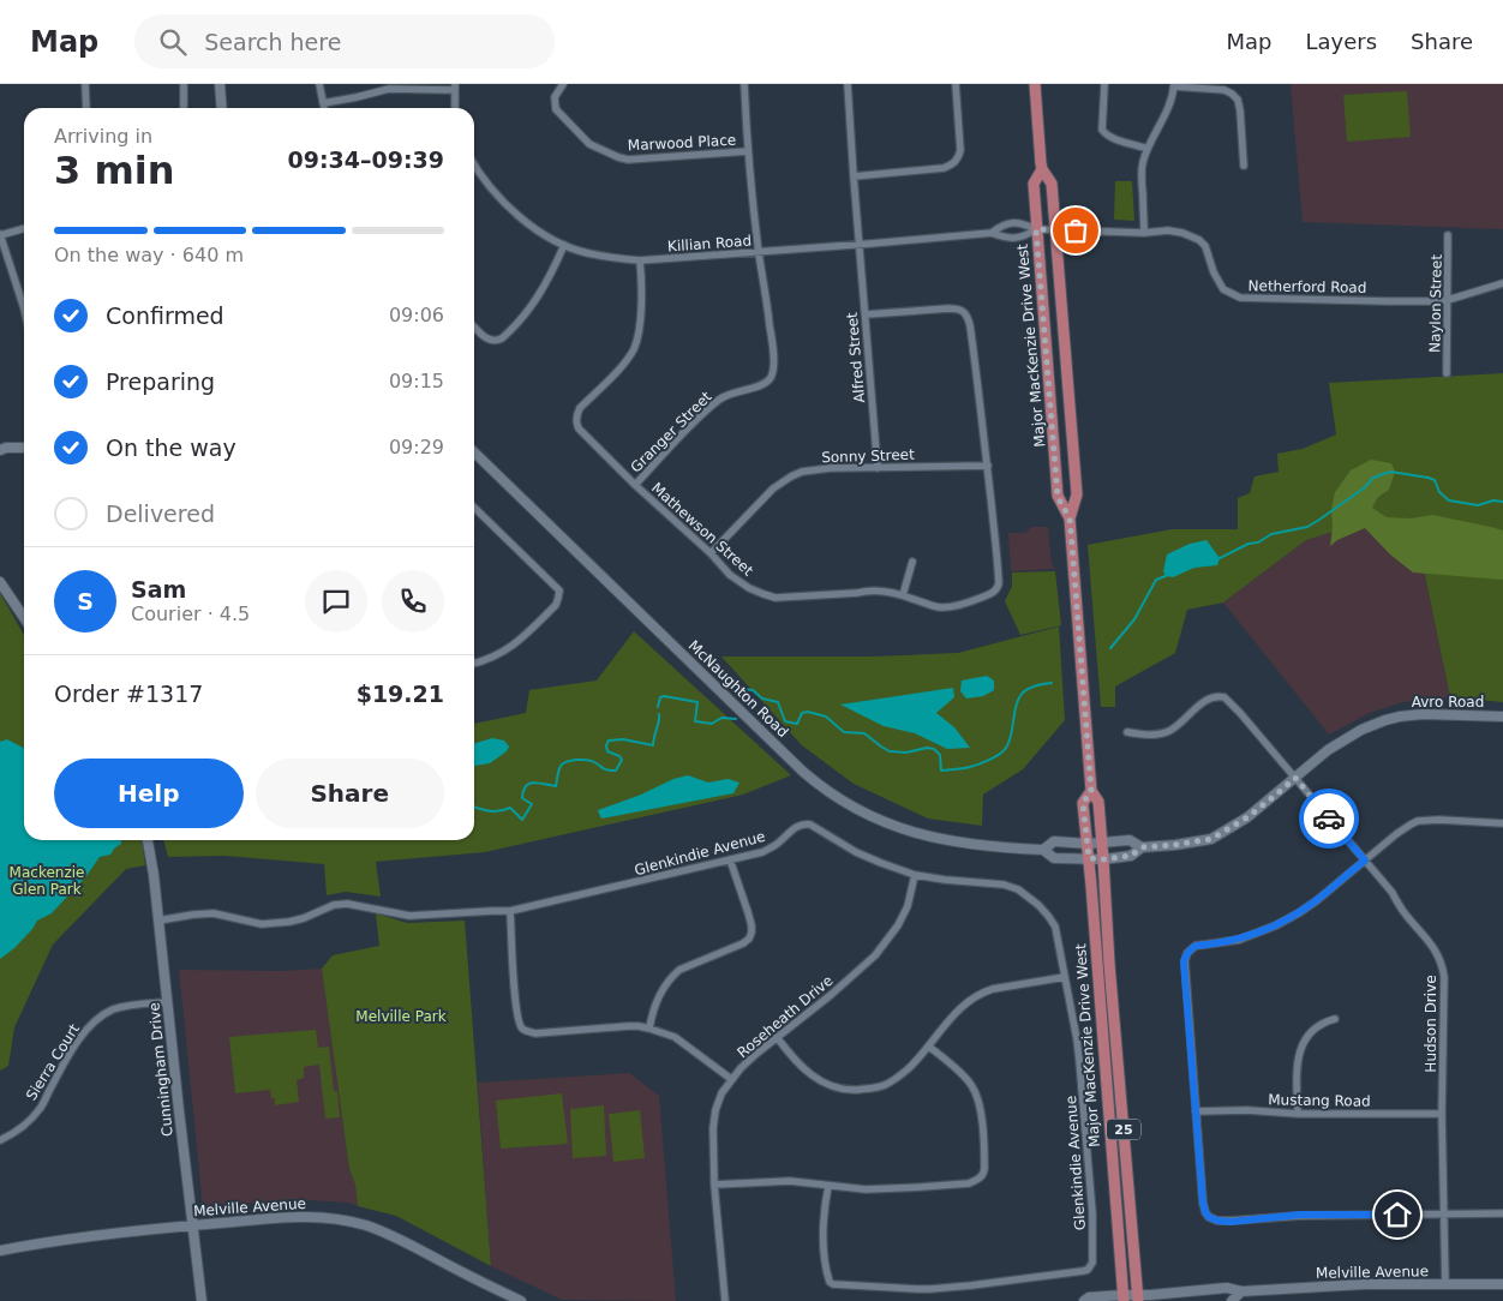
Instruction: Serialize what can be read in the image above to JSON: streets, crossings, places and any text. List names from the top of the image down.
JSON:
{
  "streets": {
    "main road": ["Major MacKenzie Drive West", "25"],
    "street": [
      "Marwood Place",
      "Killian Road",
      "Netherford Road",
      "Naylon Street",
      "Alfred Street",
      "Granger Street",
      "Sonny Street",
      "Mathewson Street",
      "McNaughton Road",
      "Avro Road",
      "Glenkindie Avenue",
      "Roseheath Drive",
      "Hudson Drive",
      "Sierra Court",
      "Cunningham Drive",
      "Mustang Road",
      "Melville Avenue"
    ]
  },
  "crossings": [
    ["Marwood Place", "Killian Road"],
    ["Marwood Place", "Granger Street"],
    ["Killian Road", "Netherford Road"],
    ["Killian Road", "Major MacKenzie Drive West"],
    ["Killian Road", "Alfred Street"],
    ["Killian Road", "Granger Street"],
    ["Killian Road", "Mathewson Street"],
    ["Netherford Road", "Naylon Street"],
    ["Netherford Road", "Major MacKenzie Drive West"],
    ["Major MacKenzie Drive West", "McNaughton Road"],
    ["Major MacKenzie Drive West", "Avro Road"],
    ["Major MacKenzie Drive West", "Melville Avenue"],
    ["Alfred Street", "Sonny Street"],
    ["Alfred Street", "Mathewson Street"],
    ["Granger Street", "Mathewson Street"],
    ["Sonny Street", "Mathewson Street"],
    ["McNaughton Road", "Avro Road"],
    ["Avro Road", "Hudson Drive"],
    ["Glenkindie Avenue", "Roseheath Drive"],
    ["Glenkindie Avenue", "Cunningham Drive"],
    ["Hudson Drive", "Mustang Road"],
    ["Hudson Drive", "Melville Avenue"],
    ["Sierra Court", "Cunningham Drive"],
    ["Cunningham Drive", "Melville Avenue"]
  ],
  "parks": ["Mackenzie Glen Park", "Melville Park"],
  "page": {
    "header": "Map",
    "search": "Search here",
    "nav": ["Map", "Layers", "Share"],
    "heading": ["3 min", "Arriving in", "09:34–09:39"],
    "panel": [
      "Sam",
      "Courier · 4.5",
      "Order #1317",
      "$19.21"
    ],
    "bar": "On the way · 640 m",
    "list": [
      ["Confirmed", "09:06"],
      ["Preparing", "09:15"],
      ["On the way", "09:29"],
      "Delivered"
    ],
    "round": "S",
    "buttons": ["Help", "Share"]
  }
}
